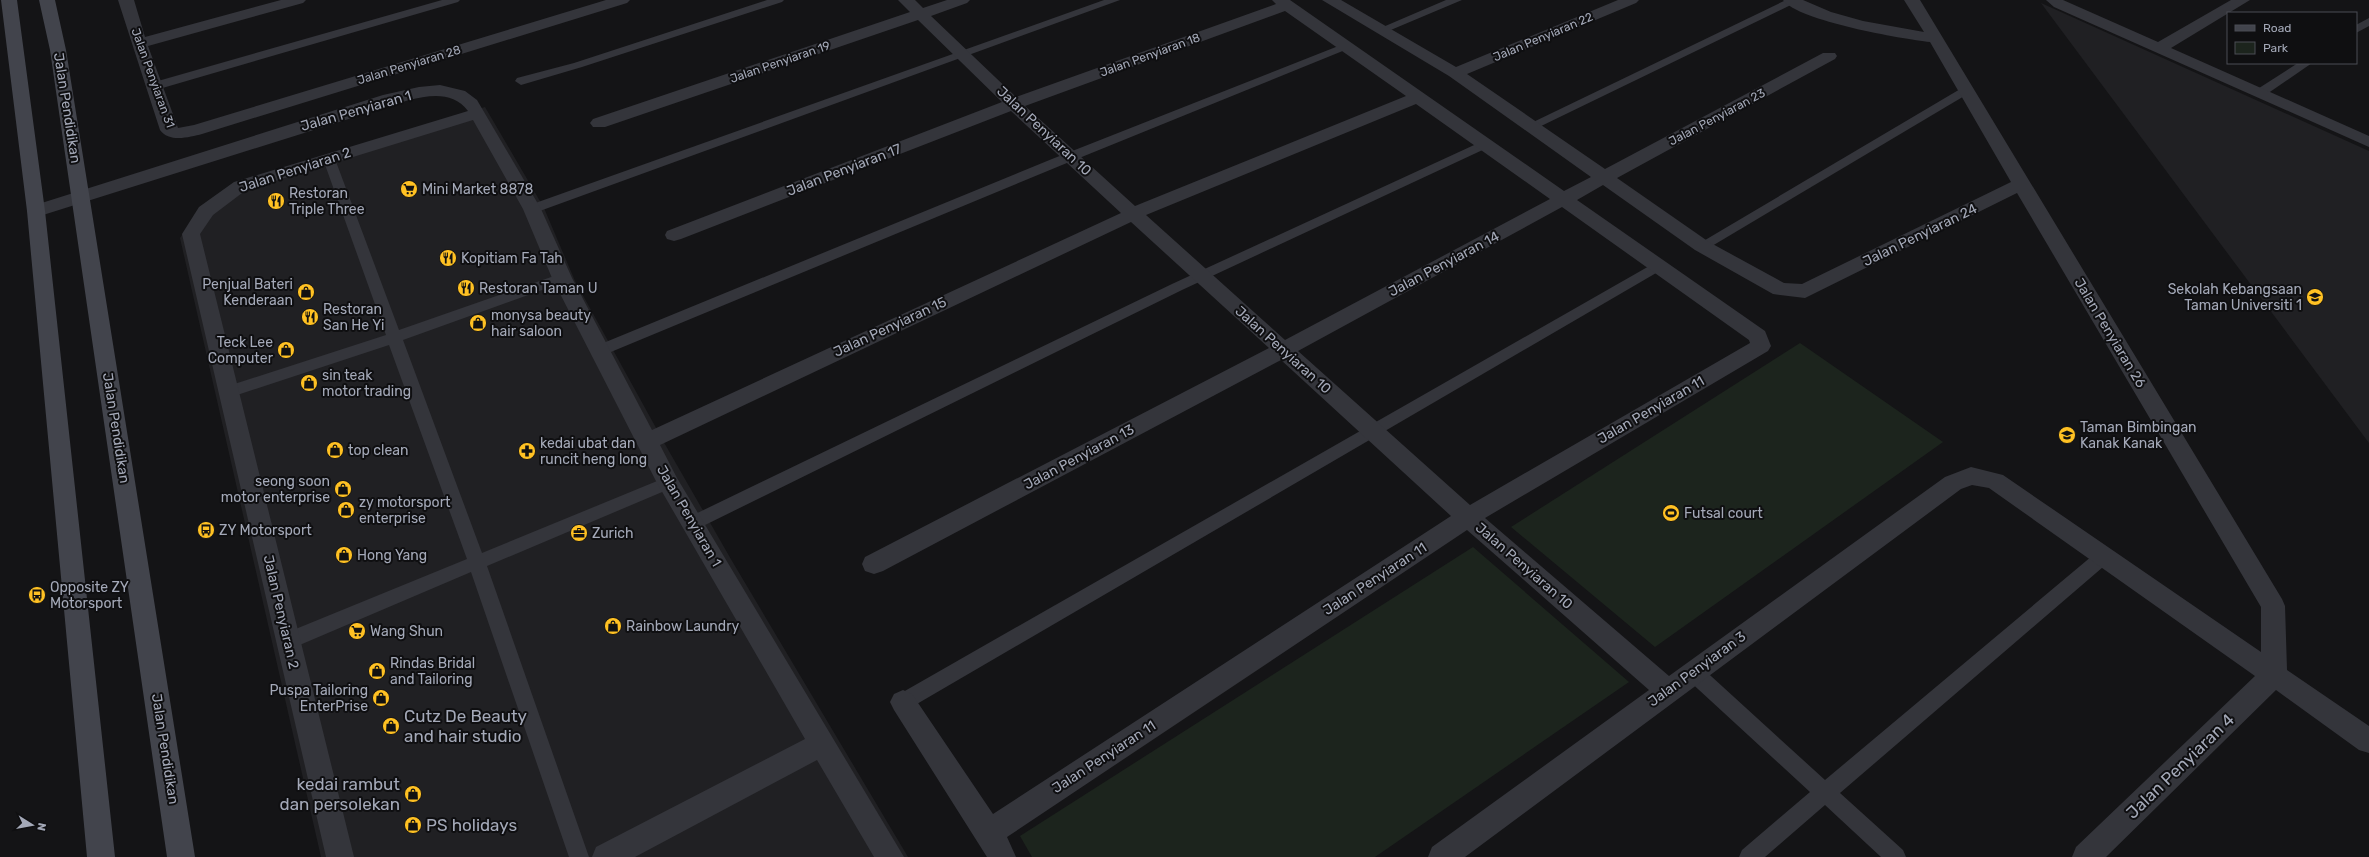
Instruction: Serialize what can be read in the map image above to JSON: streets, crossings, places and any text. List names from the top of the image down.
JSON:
{
  "streets": {
    "main road": ["Jalan Pendidikan"],
    "street": [
      "Jalan Penyiaran 22",
      "Jalan Penyiaran 18",
      "Jalan Penyiaran 19",
      "Jalan Penyiaran 28",
      "Jalan Penyiaran 31",
      "Jalan Penyiaran 1",
      "Jalan Penyiaran 23",
      "Jalan Penyiaran 10",
      "Jalan Penyiaran 2",
      "Jalan Penyiaran 17",
      "Jalan Penyiaran 24",
      "Jalan Penyiaran 14",
      "Jalan Penyiaran 15",
      "Jalan Penyiaran 26",
      "Jalan Penyiaran 11",
      "Jalan Penyiaran 13",
      "Jalan Penyiaran 3",
      "Jalan Penyiaran 4"
    ]
  },
  "crossings": [
    ["Jalan Penyiaran 22", "Jalan Penyiaran 24"],
    ["Jalan Penyiaran 18", "Jalan Penyiaran 10"],
    ["Jalan Penyiaran 18", "Jalan Penyiaran 17"],
    ["Jalan Penyiaran 19", "Jalan Penyiaran 10"],
    ["Jalan Penyiaran 28", "Jalan Penyiaran 31"],
    ["Jalan Pendidikan", "Jalan Penyiaran 1"],
    ["Jalan Penyiaran 1", "Jalan Penyiaran 2"],
    ["Jalan Penyiaran 1", "Jalan Penyiaran 15"],
    ["Jalan Penyiaran 23", "Jalan Penyiaran 24"],
    ["Jalan Penyiaran 23", "Jalan Penyiaran 14"],
    ["Jalan Penyiaran 10", "Jalan Penyiaran 17"],
    ["Jalan Penyiaran 10", "Jalan Penyiaran 14"],
    ["Jalan Penyiaran 10", "Jalan Penyiaran 15"],
    ["Jalan Penyiaran 10", "Jalan Penyiaran 11"],
    ["Jalan Penyiaran 10", "Jalan Penyiaran 13"],
    ["Jalan Penyiaran 10", "Jalan Penyiaran 3"],
    ["Jalan Penyiaran 24", "Jalan Penyiaran 14"],
    ["Jalan Penyiaran 24", "Jalan Penyiaran 26"],
    ["Jalan Penyiaran 14", "Jalan Penyiaran 13"],
    ["Jalan Penyiaran 26", "Jalan Penyiaran 3"],
    ["Jalan Penyiaran 26", "Jalan Penyiaran 4"],
    ["Jalan Penyiaran 3", "Jalan Penyiaran 4"]
  ],
  "places": {
    "supermarket": ["Mini Market 8878", "Wang Shun"],
    "restaurant": [
      "Restoran Triple Three",
      "Kopitiam Fa Tah",
      "Restoran Taman U",
      "Restoran San He Yi"
    ],
    "shop": [
      "Penjual Bateri Kenderaan",
      "monysa beauty hair saloon",
      "Teck Lee Computer",
      "sin teak motor trading",
      "top clean",
      "seong soon motor enterprise",
      "zy motorsport enterprise",
      "Hong Yang",
      "Rainbow Laundry",
      "Rindas Bridal and Tailoring",
      "Puspa Tailoring EnterPrise",
      "Cutz De Beauty and hair studio",
      "kedai rambut dan persolekan",
      "PS holidays"
    ],
    "school or university": ["Sekolah Kebangsaan Taman Universiti 1", "Taman Bimbingan Kanak Kanak"],
    "pharmacy": ["kedai ubat dan runcit heng long"],
    "sports": ["Futsal court"],
    "bus stop": ["ZY Motorsport", "Opposite ZY Motorsport"],
    "office": ["Zurich"]
  },
  "legend": ["Road", "Park"],
  "north": "right"
}
